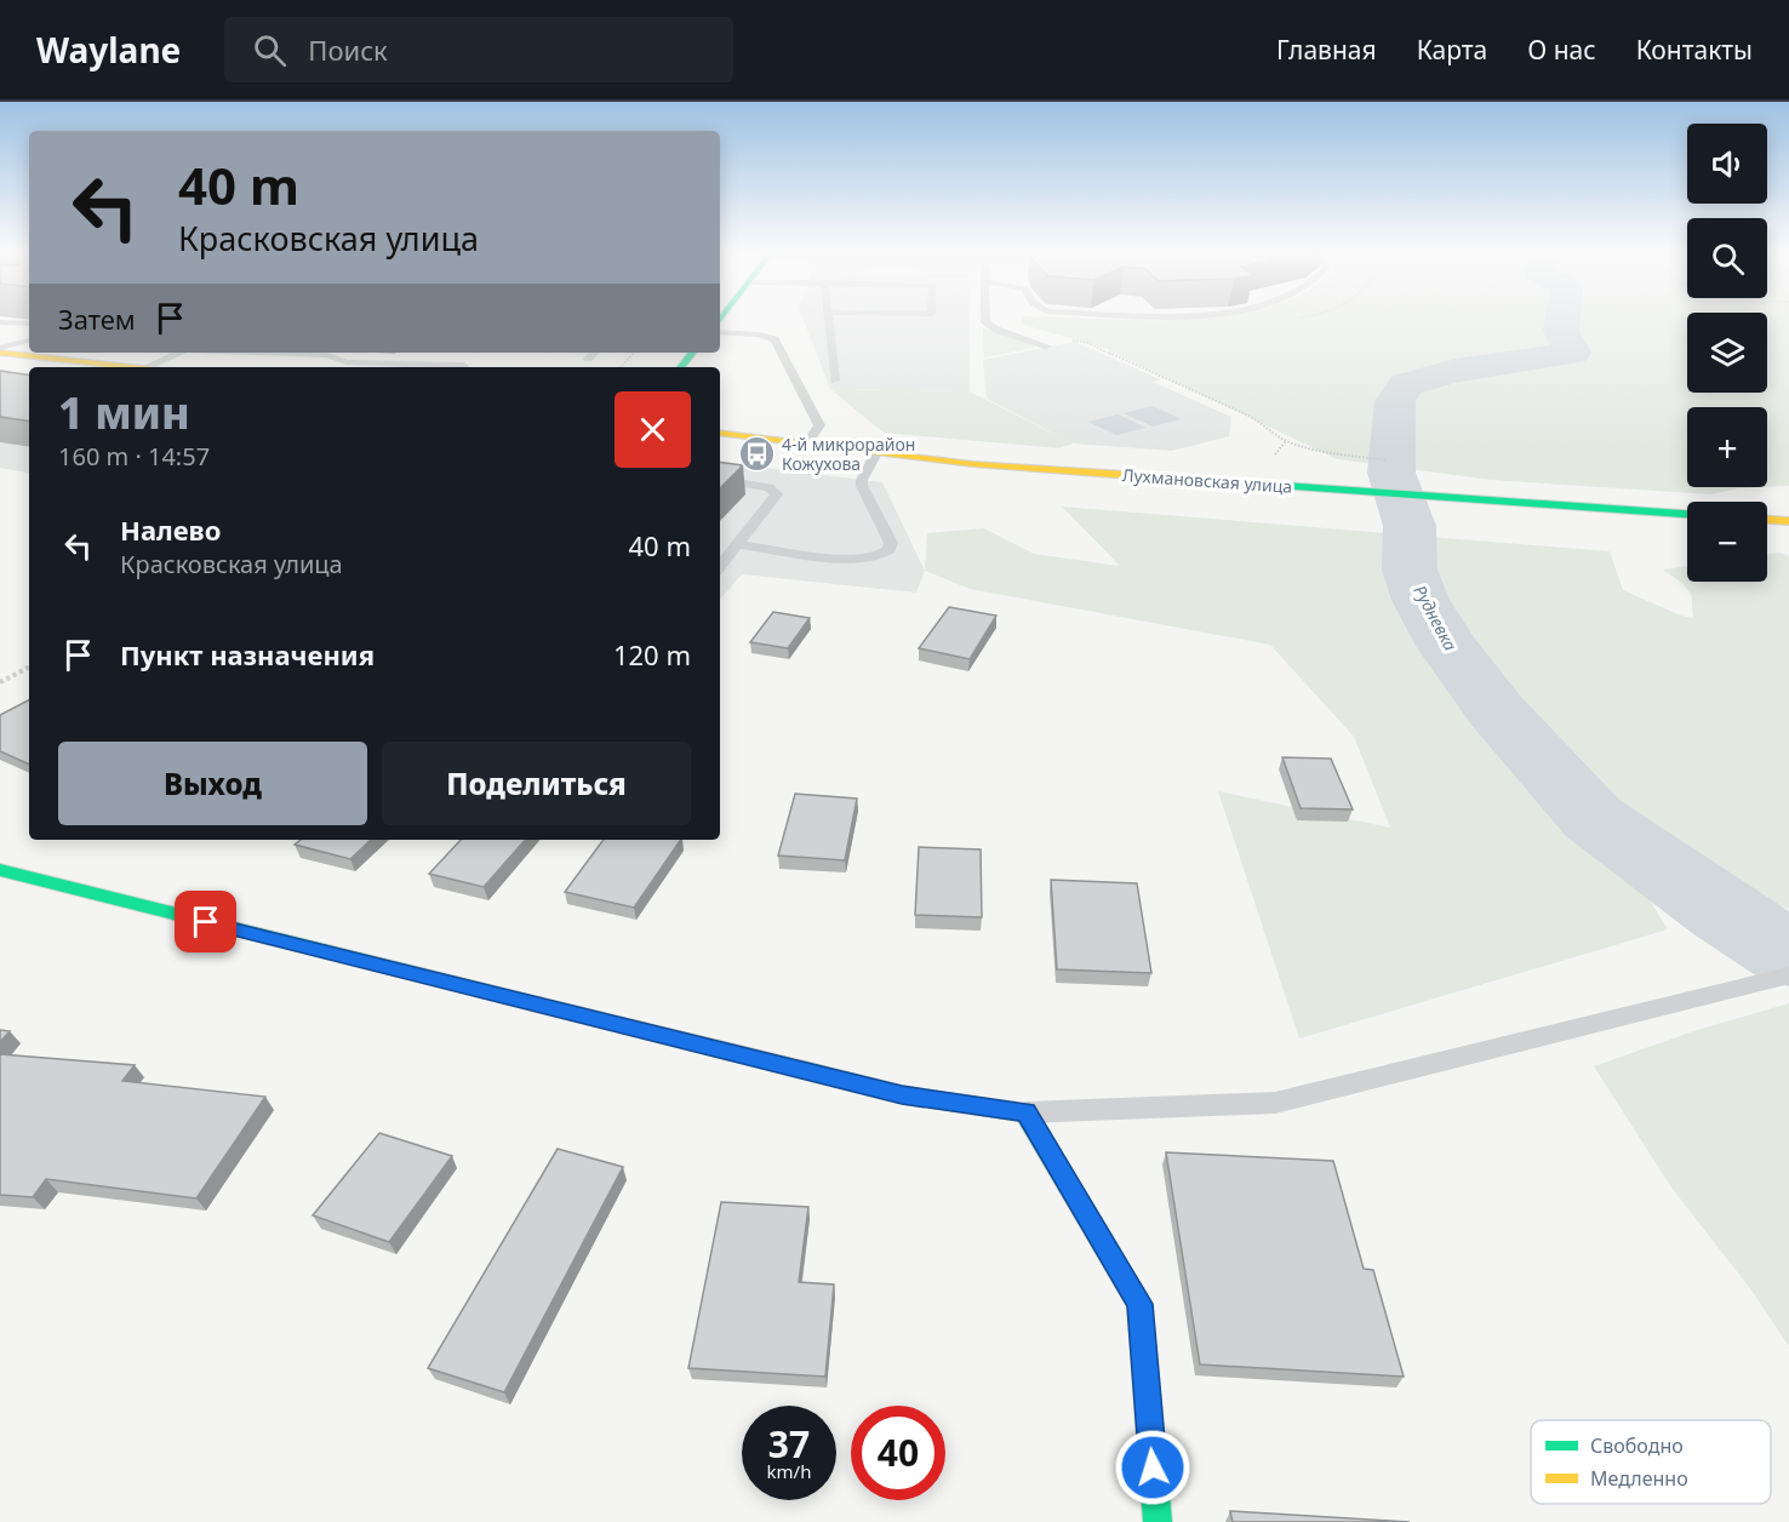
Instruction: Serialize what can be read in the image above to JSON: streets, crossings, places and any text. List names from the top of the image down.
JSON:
{
  "streets": {
    "street": ["Лухмановская улица"]
  },
  "water": ["Рудневка"],
  "places": {
    "bus stop": ["4-й микрорайон Кожухова"]
  },
  "legend": ["Свободно", "Медленно"],
  "page": {
    "header": "Waylane",
    "search": "Поиск",
    "nav": [
      "Главная",
      "Карта",
      "О нас",
      "Контакты"
    ],
    "map_buttons": ["+", "−"],
    "turn": ["40 m", "Красковская улица"],
    "then": "Затем",
    "heading": ["1 мин", "160 m · 14:57"],
    "list": [
      {
        "name": "Налево",
        "note": "Красковская улица",
        "value": "40 m"
      },
      {
        "name": "Пункт назначения",
        "value": "120 m"
      }
    ],
    "buttons": ["Выход", "Поделиться"],
    "speed": "37 km/h",
    "limit": "40"
  }
}
